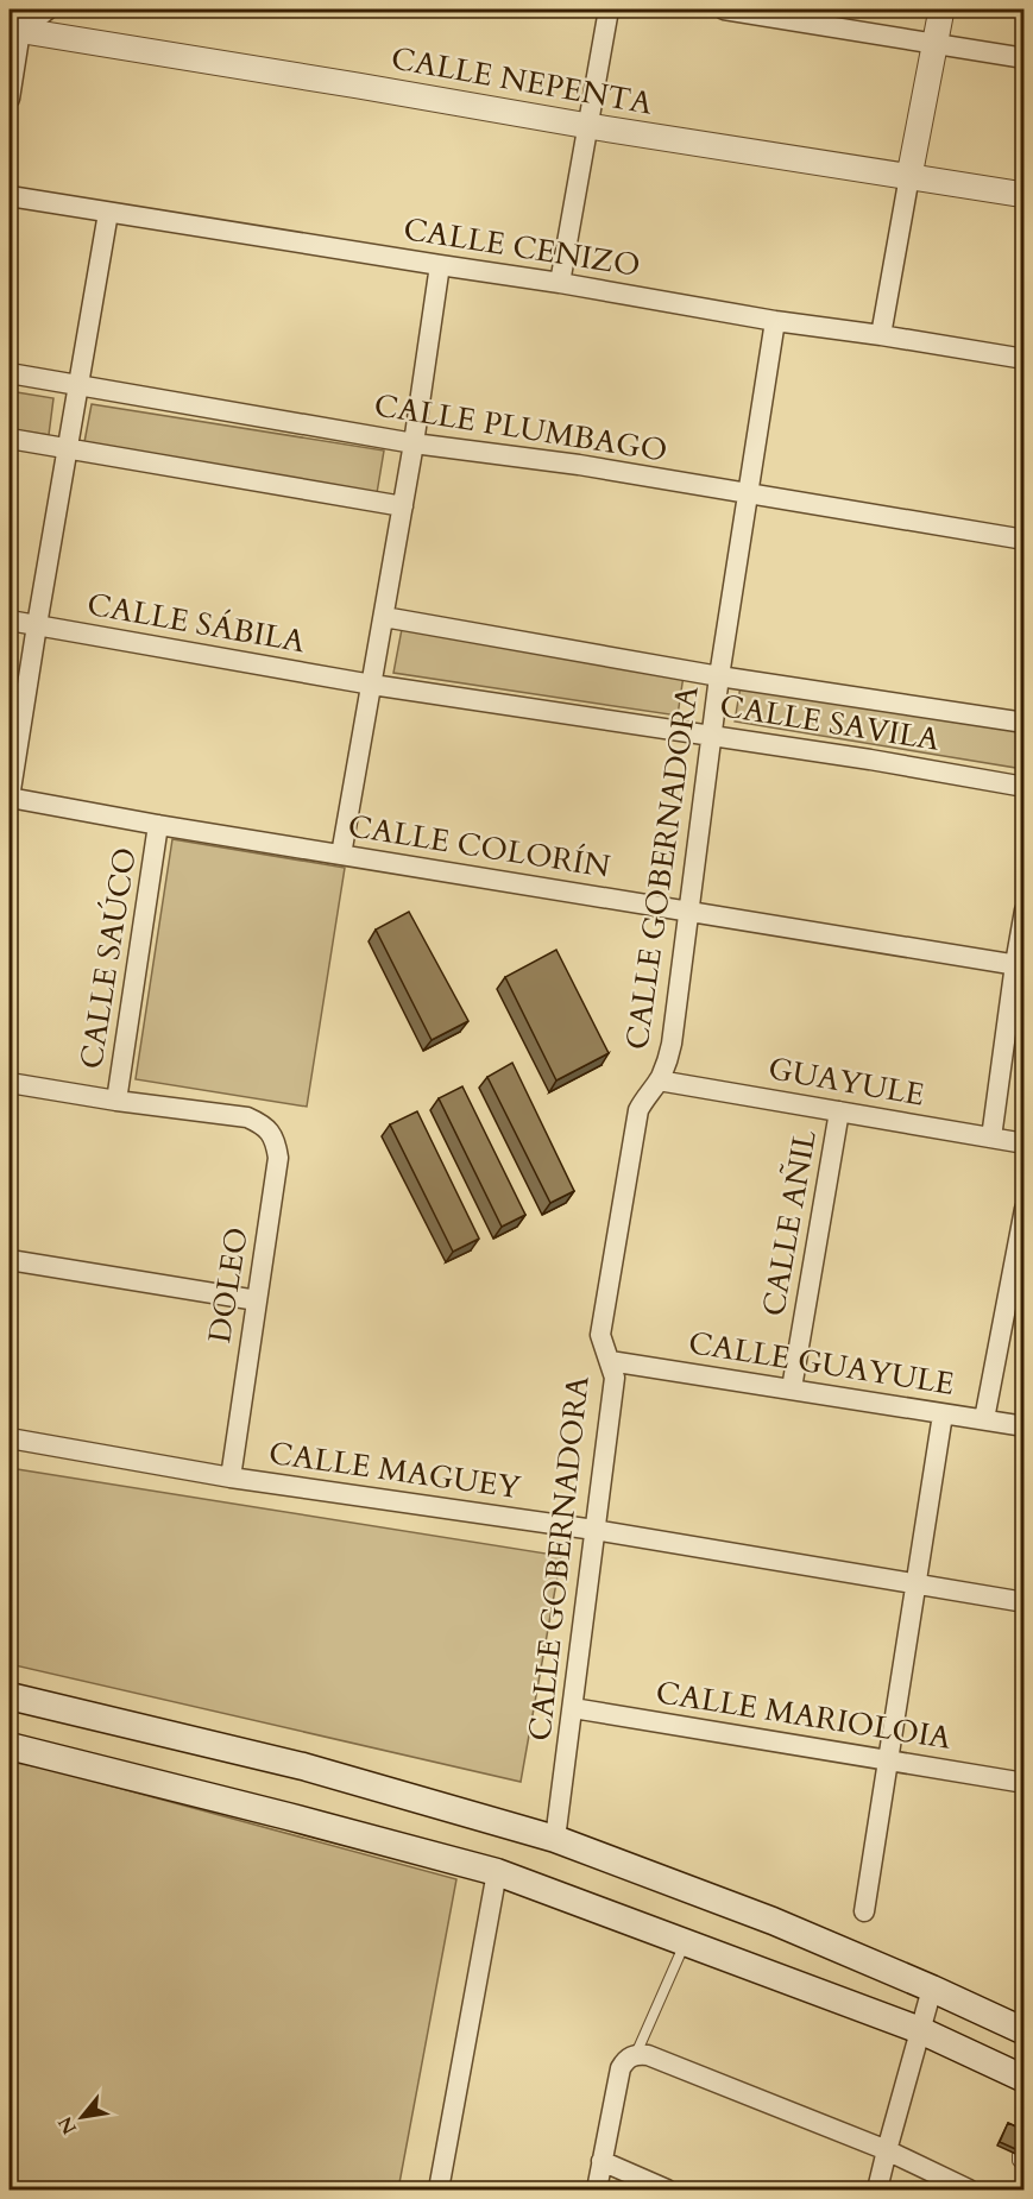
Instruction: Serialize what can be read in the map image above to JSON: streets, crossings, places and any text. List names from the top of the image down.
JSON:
{
  "streets": {
    "street": [
      "CALLE NEPENTA",
      "CALLE CENIZO",
      "CALLE PLUMBAGO",
      "CALLE SÁBILA",
      "CALLE SAVILA",
      "CALLE COLORÍN",
      "CALLE GOBERNADORA",
      "CALLE SAÚCO",
      "GUAYULE",
      "CALLE AÑIL",
      "DOLEO",
      "CALLE GUAYULE",
      "CALLE MAGUEY",
      "CALLE MARIOLOIA"
    ]
  },
  "crossings": [
    ["CALLE CENIZO", "CALLE GOBERNADORA"],
    ["CALLE PLUMBAGO", "CALLE GOBERNADORA"],
    ["CALLE SÁBILA", "CALLE SAVILA"],
    ["CALLE SAVILA", "CALLE GOBERNADORA"],
    ["CALLE COLORÍN", "CALLE GOBERNADORA"],
    ["CALLE COLORÍN", "CALLE SAÚCO"],
    ["CALLE GOBERNADORA", "GUAYULE"],
    ["CALLE GOBERNADORA", "CALLE GUAYULE"],
    ["CALLE GOBERNADORA", "CALLE MAGUEY"],
    ["CALLE GOBERNADORA", "CALLE MARIOLOIA"],
    ["CALLE SAÚCO", "DOLEO"],
    ["GUAYULE", "CALLE AÑIL"],
    ["CALLE AÑIL", "CALLE GUAYULE"],
    ["DOLEO", "CALLE MAGUEY"]
  ],
  "north": "bottom left"
}
